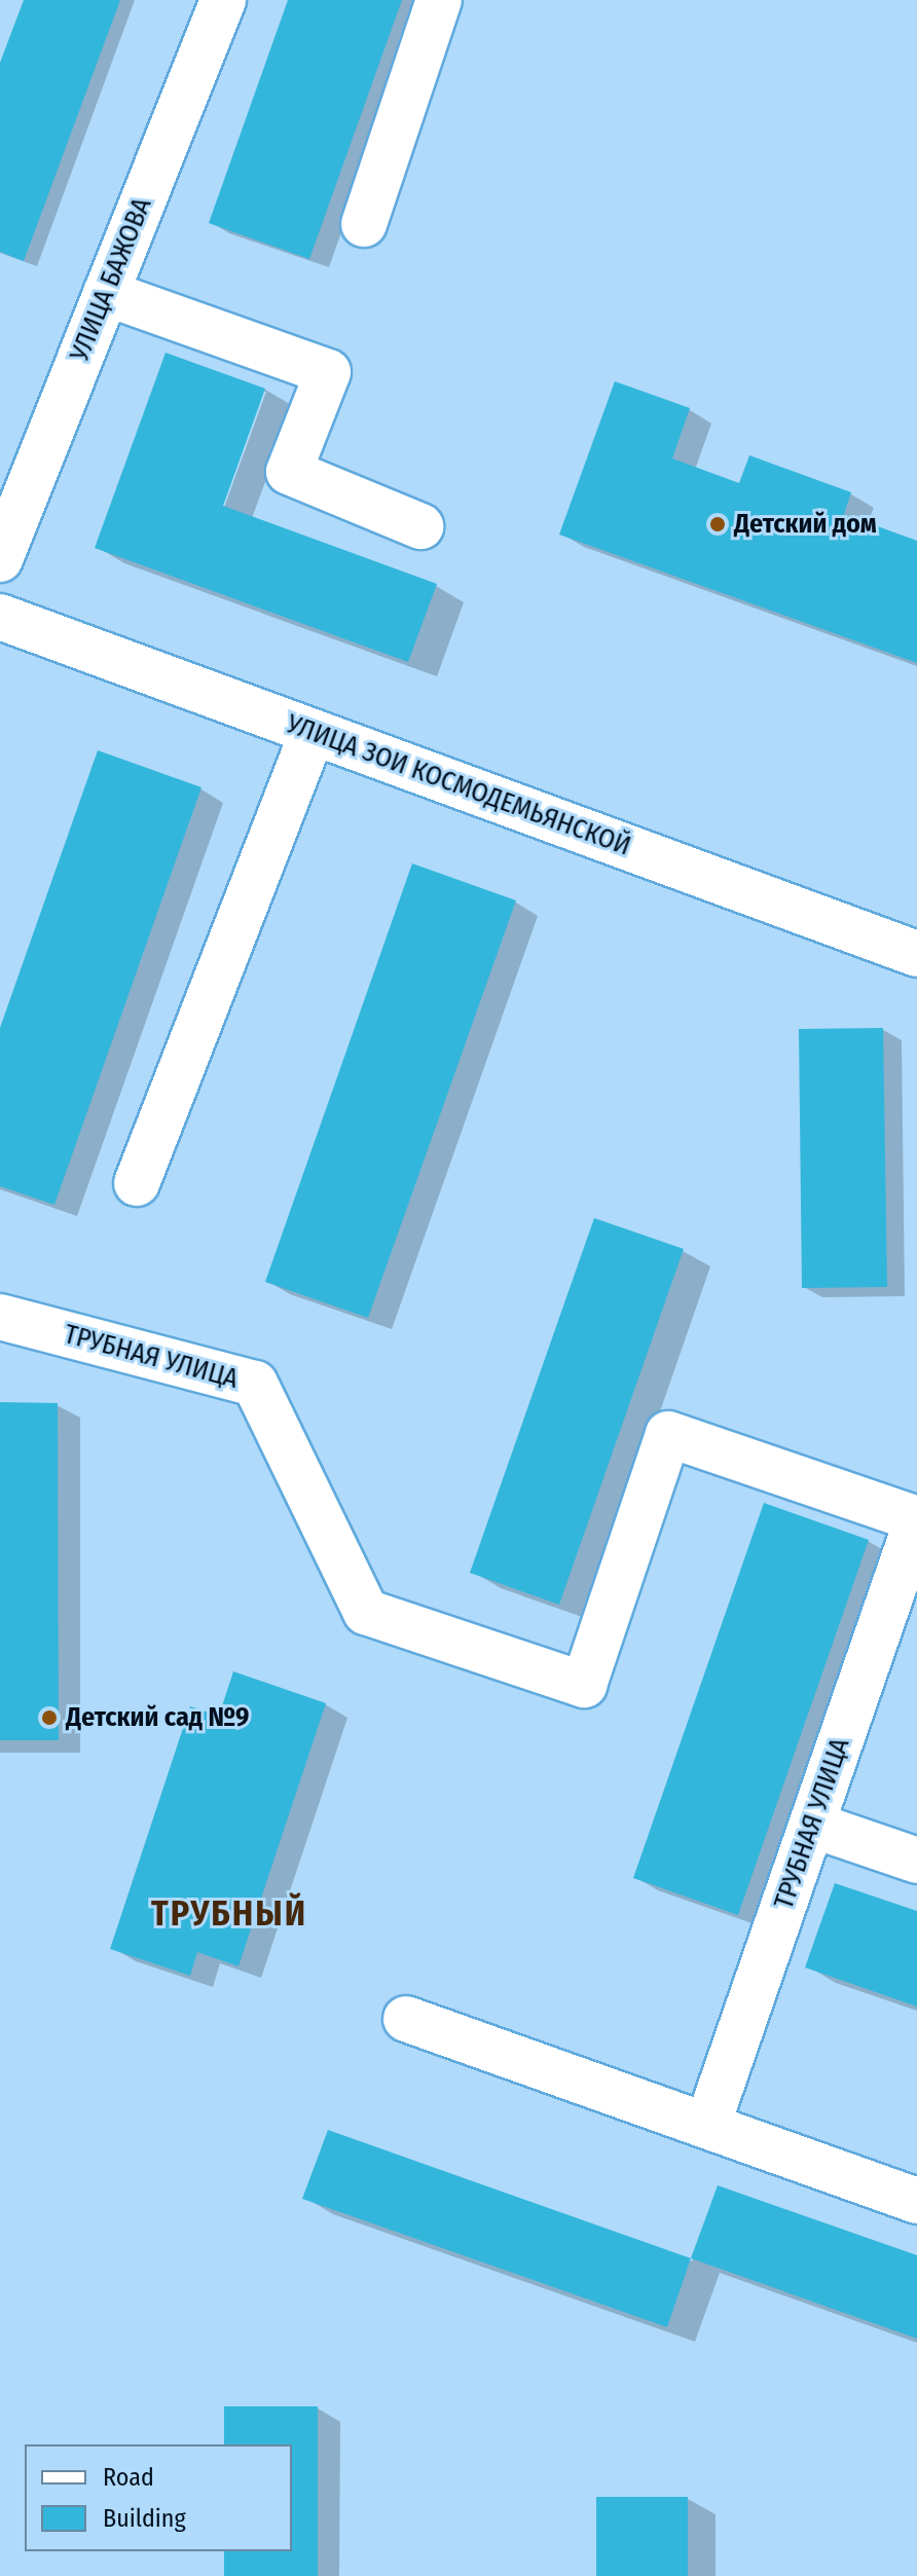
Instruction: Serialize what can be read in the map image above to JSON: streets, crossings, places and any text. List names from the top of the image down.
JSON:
{
  "streets": {
    "street": ["УЛИЦА БАЖОВА", "УЛИЦА ЗОИ КОСМОДЕМЬЯНСКОЙ", "ТРУБНАЯ УЛИЦА"]
  },
  "districts": ["ТРУБНЫЙ"],
  "places": ["Детский дом", "Детский сад №9"],
  "legend": ["Road", "Building"]
}
